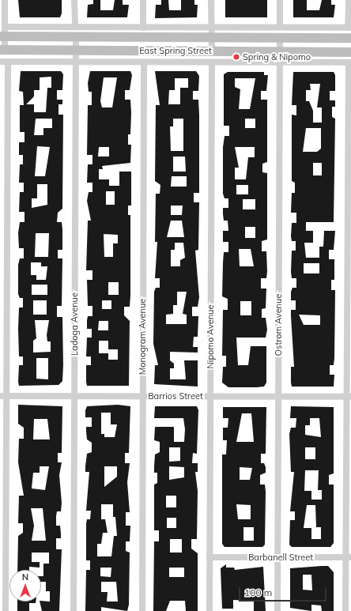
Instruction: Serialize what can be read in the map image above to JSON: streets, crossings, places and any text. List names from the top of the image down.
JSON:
{
  "streets": {
    "main road": ["East Spring Street"],
    "street": [
      "Ladoga Avenue",
      "Ostrom Avenue",
      "Monogram Avenue",
      "Nipomo Avenue",
      "Barrios Street",
      "Barbanell Street"
    ]
  },
  "crossings": [
    ["East Spring Street", "Ladoga Avenue"],
    ["East Spring Street", "Ostrom Avenue"],
    ["East Spring Street", "Monogram Avenue"],
    ["East Spring Street", "Nipomo Avenue"],
    ["Ladoga Avenue", "Barrios Street"],
    ["Ostrom Avenue", "Barrios Street"],
    ["Ostrom Avenue", "Barbanell Street"],
    ["Monogram Avenue", "Barrios Street"],
    ["Nipomo Avenue", "Barrios Street"],
    ["Nipomo Avenue", "Barbanell Street"]
  ],
  "places": ["Spring & Nipomo"],
  "scale_bar": "100 m",
  "north": "top"
}
